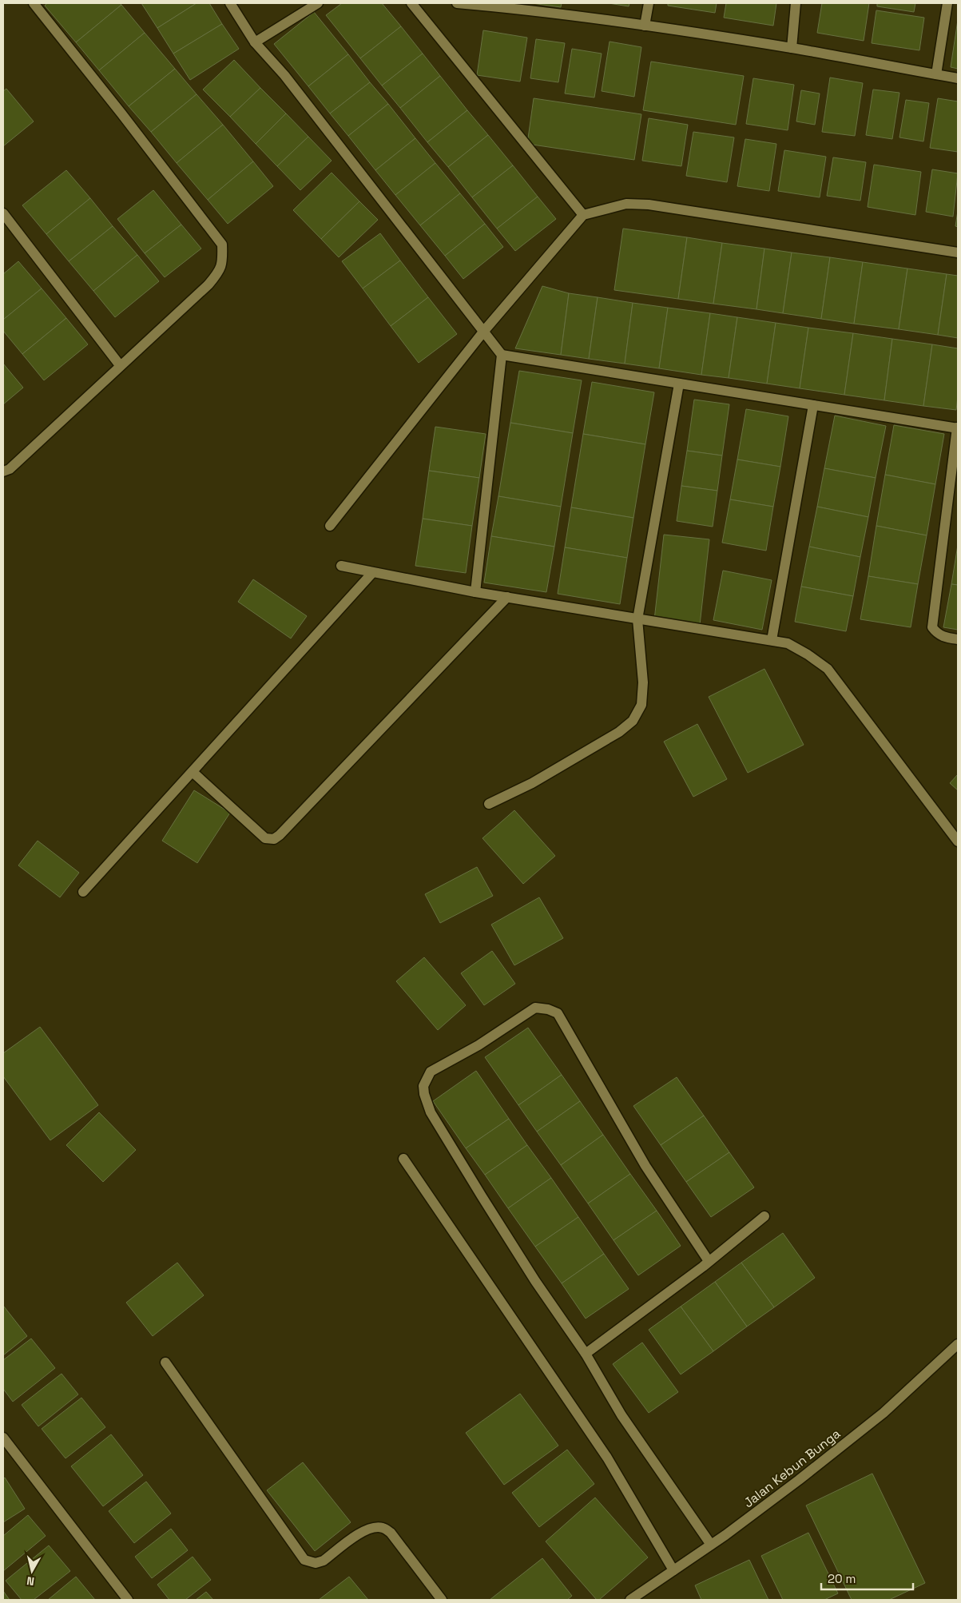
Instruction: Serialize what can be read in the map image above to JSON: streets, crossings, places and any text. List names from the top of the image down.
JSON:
{
  "streets": {
    "street": ["Jalan Kebun Bunga"]
  },
  "scale_bar": "20 m",
  "north": "bottom"
}
